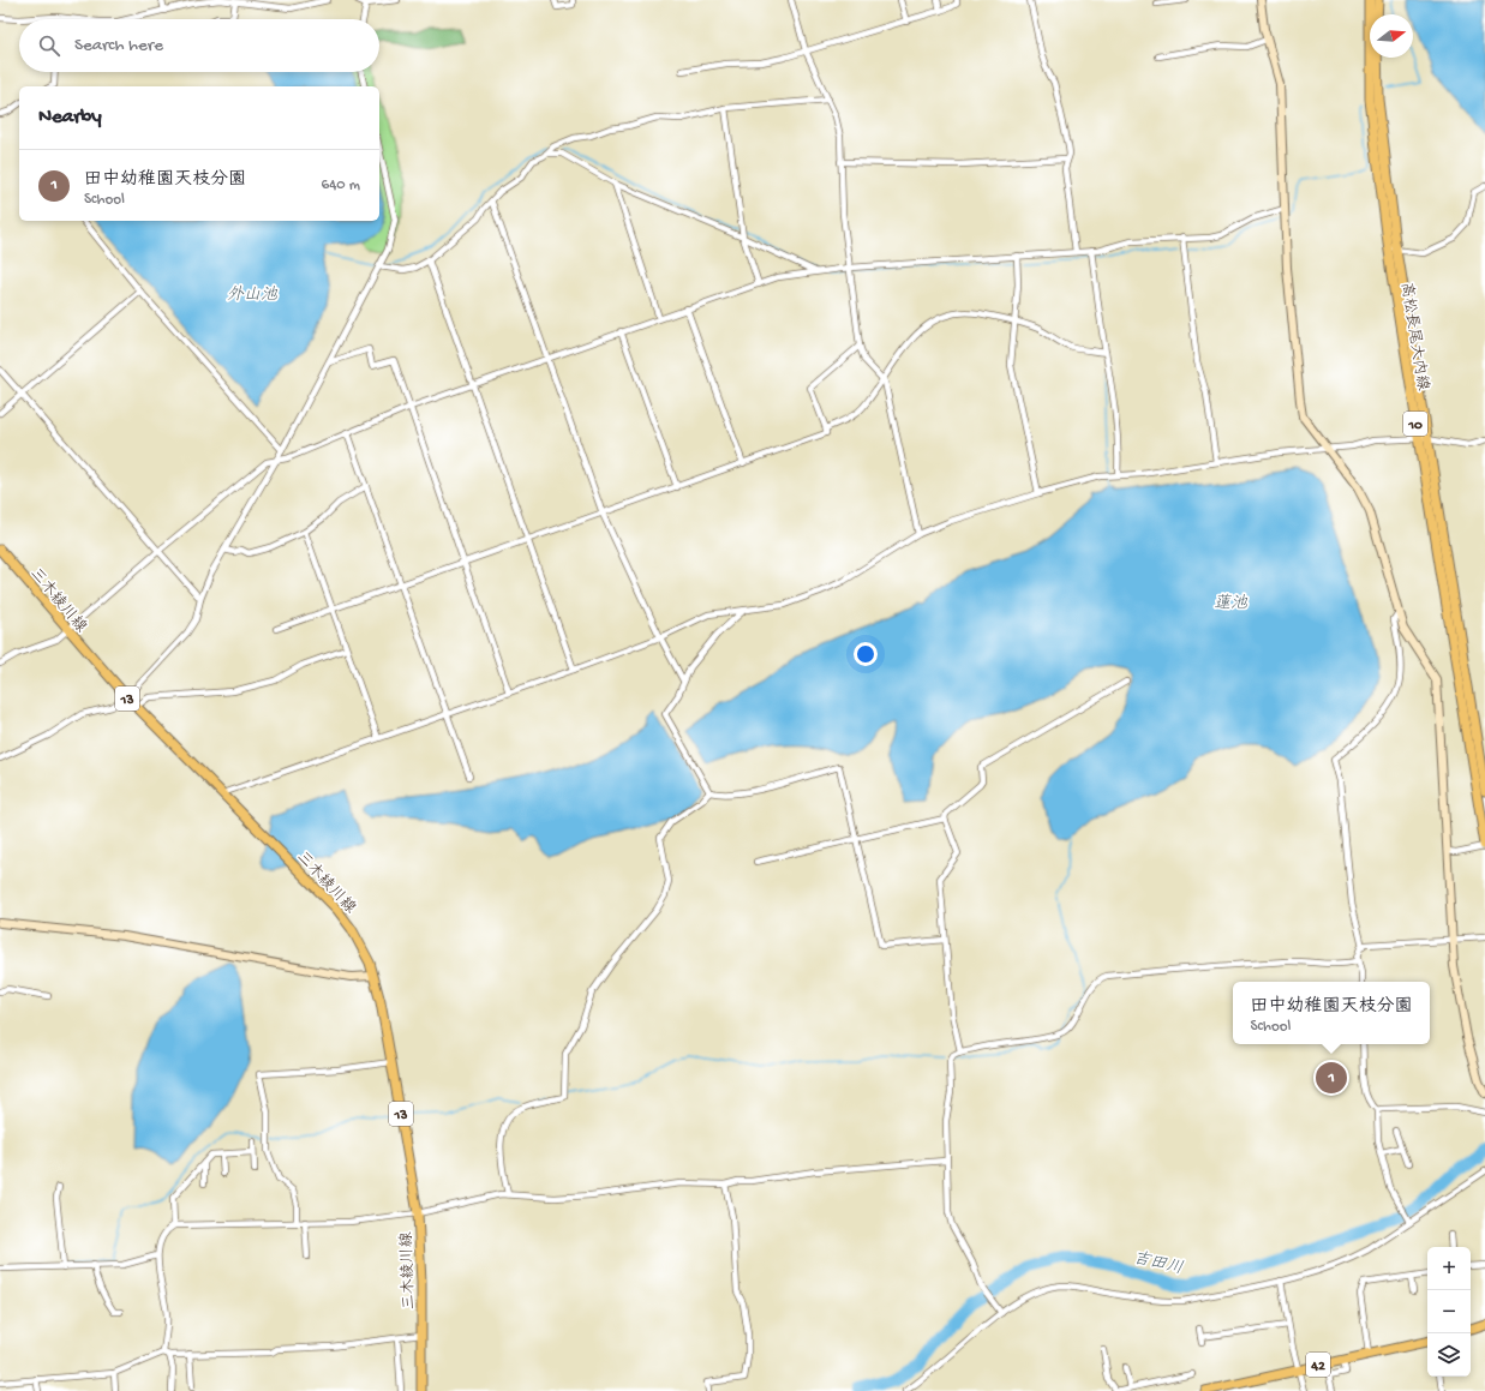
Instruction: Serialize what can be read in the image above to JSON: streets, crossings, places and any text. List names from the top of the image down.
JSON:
{
  "streets": {
    "main road": [
      "高松長尾大内線",
      "10",
      "三木綾川線",
      "13",
      "42"
    ]
  },
  "water": ["外山池", "蓮池", "吉田川"],
  "north": "right",
  "page": {
    "search": "Search here",
    "heading": "Nearby",
    "list": [
      {
        "mark": "1",
        "name": "田中幼稚園天枝分園",
        "note": "School",
        "value": "640 m"
      }
    ],
    "popup": ["田中幼稚園天枝分園", "School"],
    "pins": "1",
    "map_buttons": ["+", "−"]
  }
}
